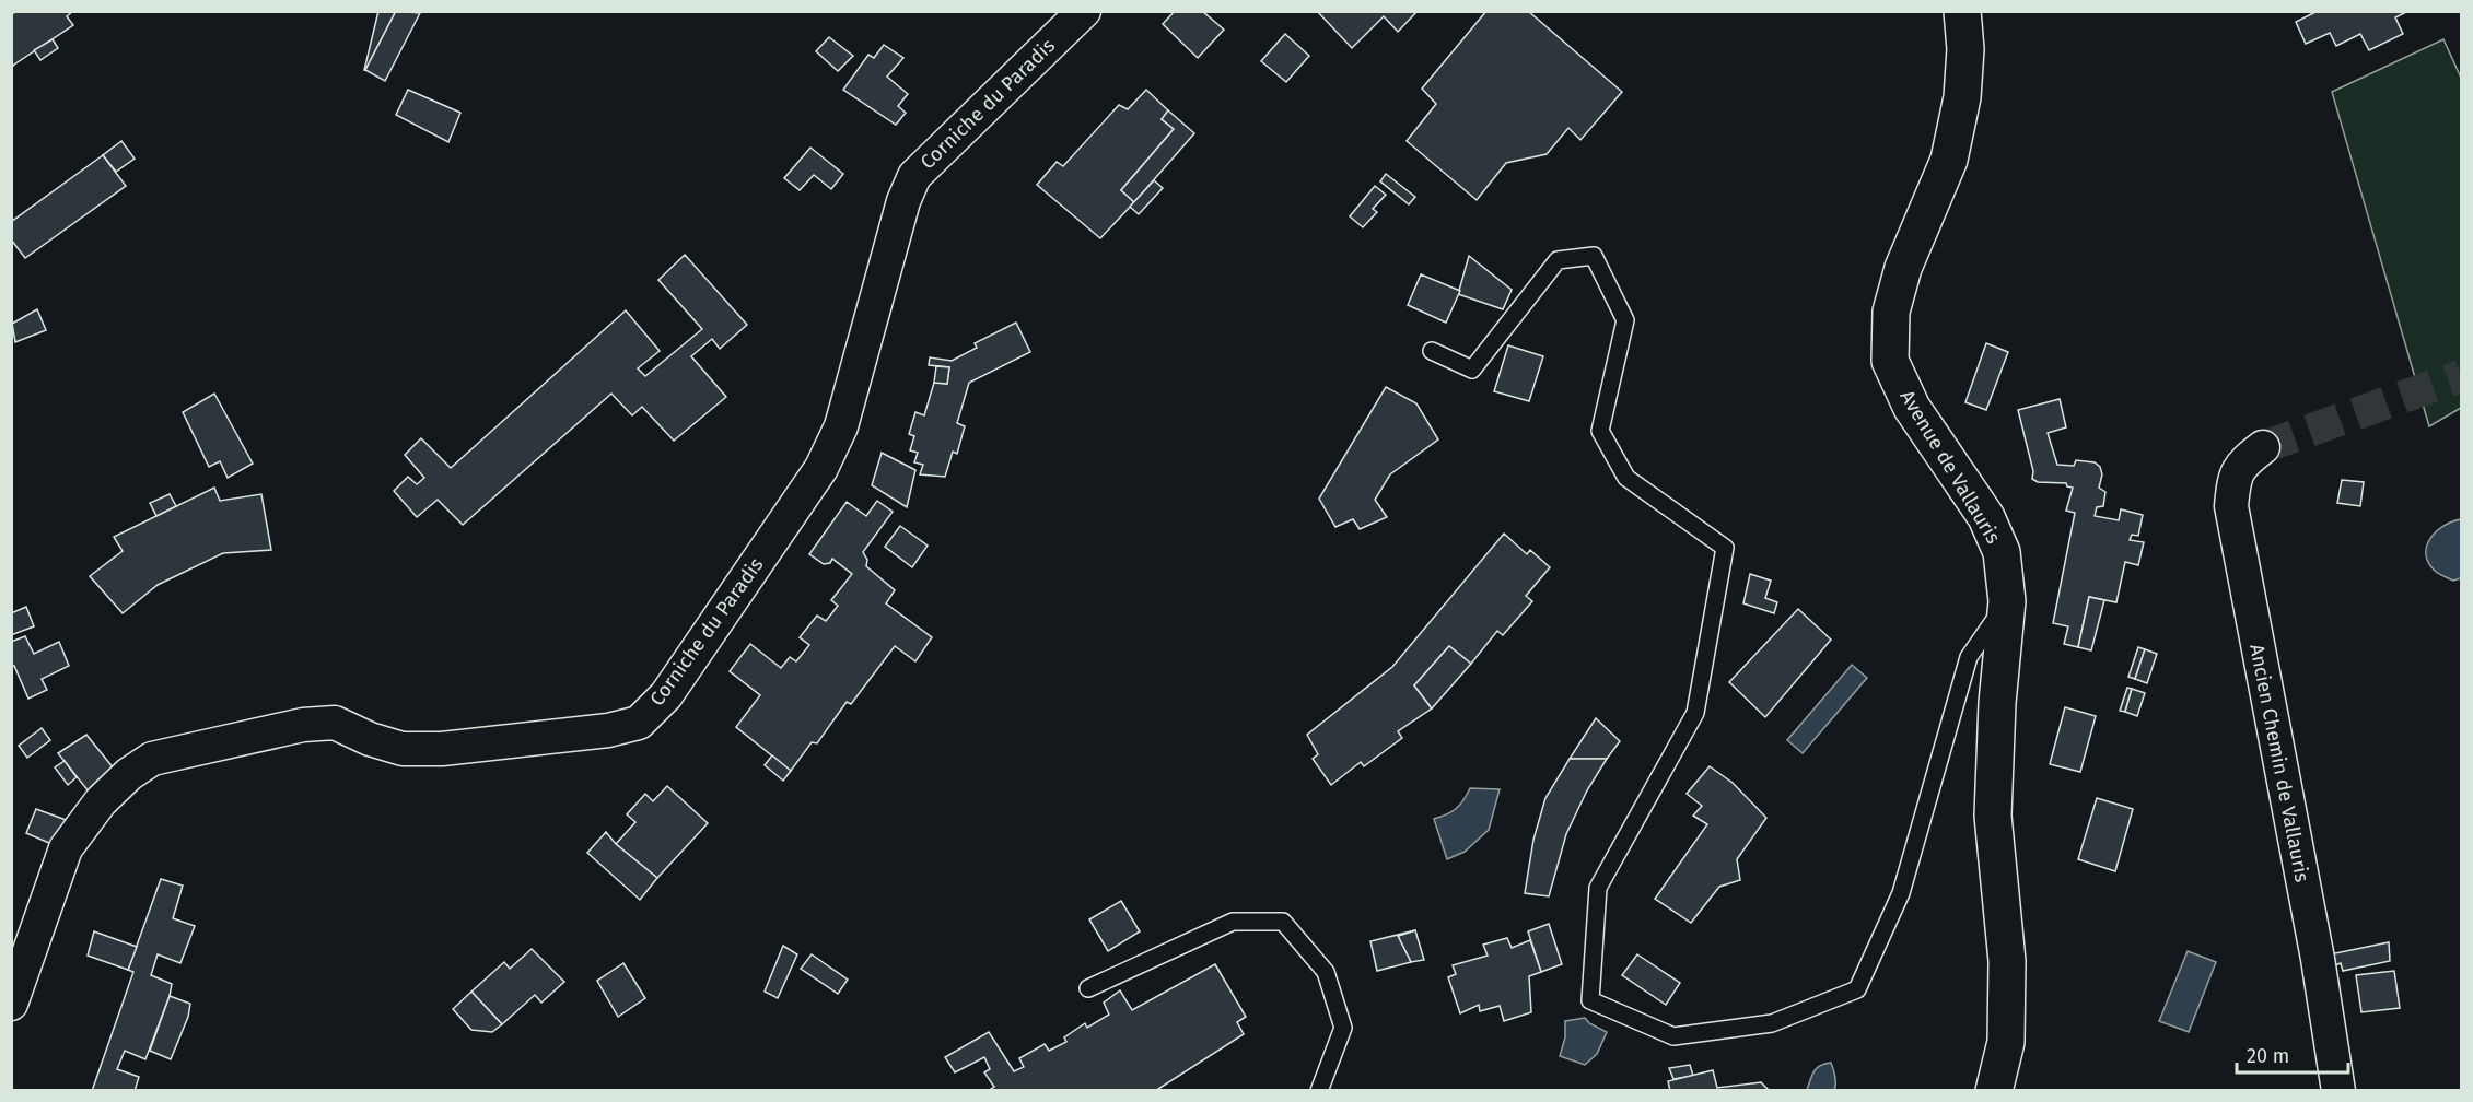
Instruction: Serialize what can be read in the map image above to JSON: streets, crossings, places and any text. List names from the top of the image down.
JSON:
{
  "streets": {
    "main road": ["Avenue de Vallauris"],
    "street": ["Corniche du Paradis", "Ancien Chemin de Vallauris"]
  },
  "scale_bar": "20 m"
}
